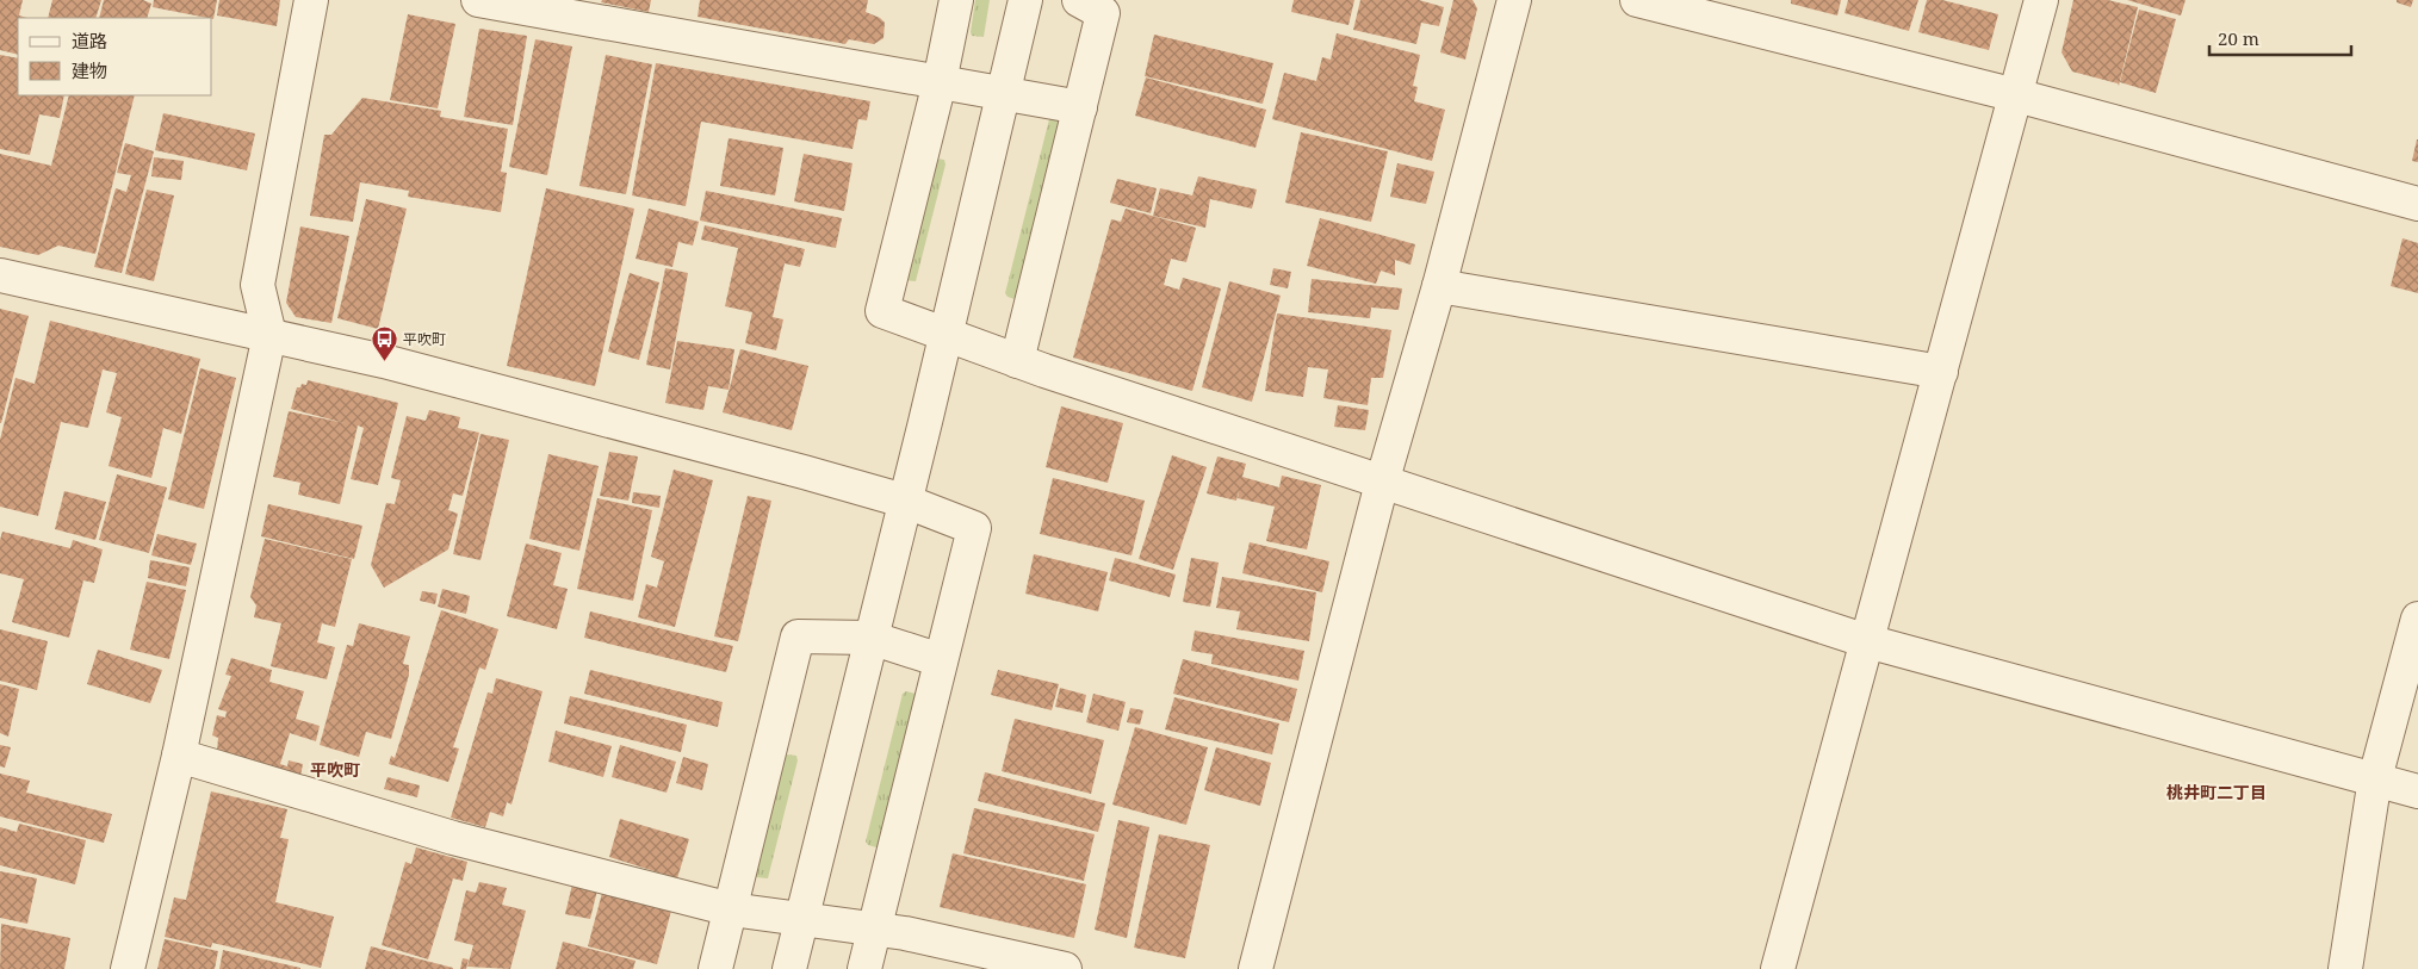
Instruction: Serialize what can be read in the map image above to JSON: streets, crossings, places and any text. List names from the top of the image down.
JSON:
{
  "districts": ["平吹町", "桃井町二丁目"],
  "places": {
    "bus stop": ["平吹町"]
  },
  "legend": ["道路", "建物"],
  "scale_bar": "20 m"
}
